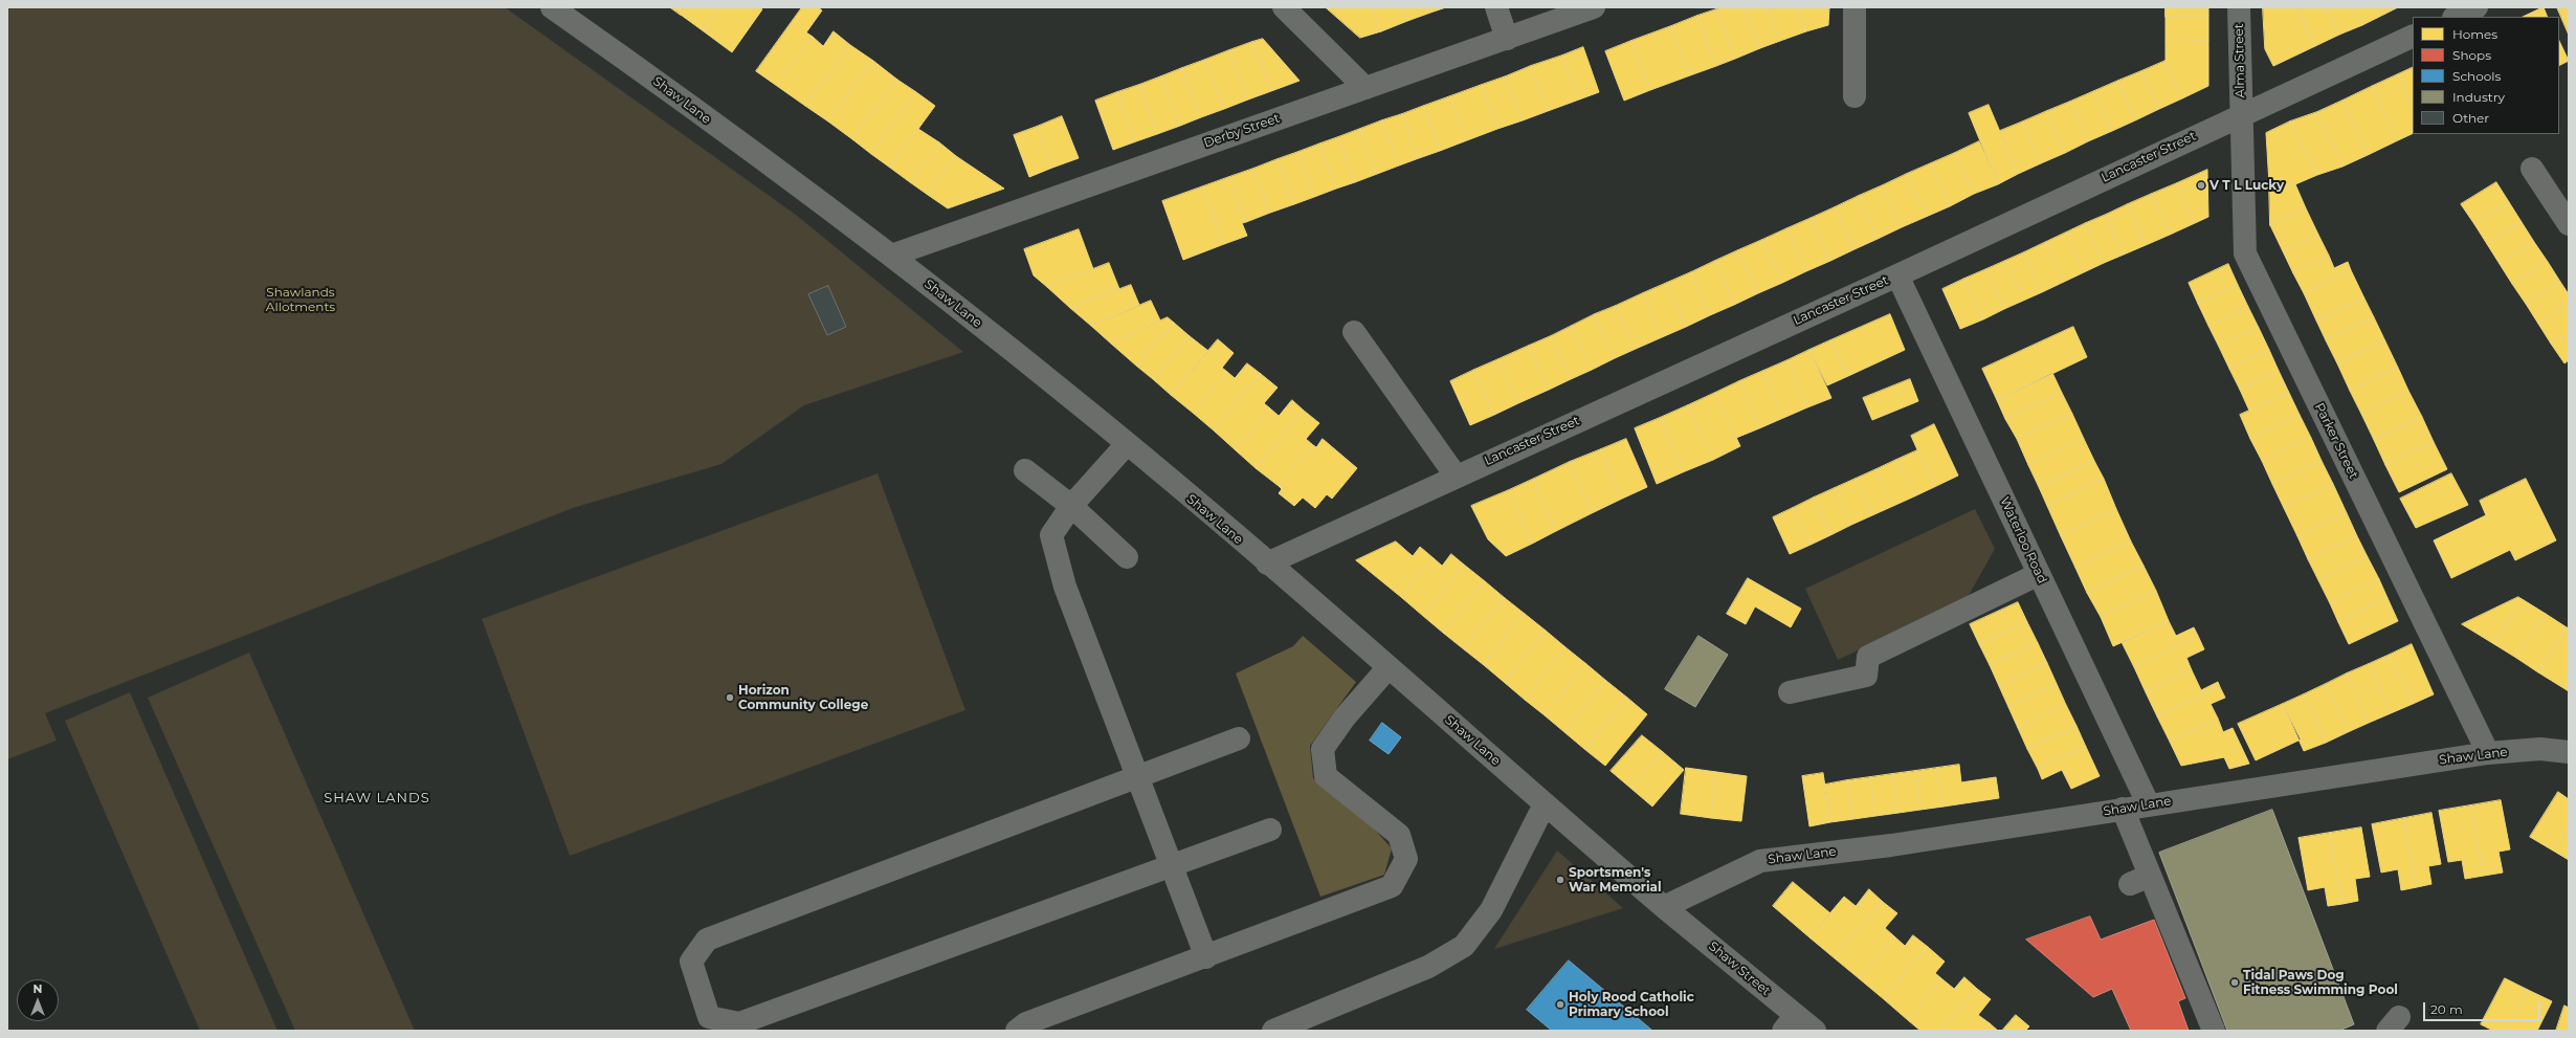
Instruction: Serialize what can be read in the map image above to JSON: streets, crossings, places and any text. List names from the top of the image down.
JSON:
{
  "streets": {
    "street": [
      "Alma Street",
      "Shaw Lane",
      "Derby Street",
      "Lancaster Street",
      "Parker Street",
      "Waterloo Road",
      "Shaw Street"
    ]
  },
  "crossings": [
    ["Alma Street", "Lancaster Street"],
    ["Alma Street", "Parker Street"],
    ["Shaw Lane", "Derby Street"],
    ["Shaw Lane", "Lancaster Street"],
    ["Shaw Lane", "Parker Street"],
    ["Shaw Lane", "Waterloo Road"],
    ["Shaw Lane", "Shaw Street"],
    ["Lancaster Street", "Parker Street"],
    ["Lancaster Street", "Waterloo Road"]
  ],
  "districts": ["SHAW LANDS"],
  "parks": ["Shawlands Allotments"],
  "places": [
    "V T L Lucky",
    "Horizon Community College",
    "Sportsmen's War Memorial",
    "Tidal Paws Dog Fitness Swimming Pool",
    "Holy Rood Catholic Primary School"
  ],
  "legend": [
    "Homes",
    "Shops",
    "Schools",
    "Industry",
    "Other"
  ],
  "scale_bar": "20 m",
  "north": "top"
}
